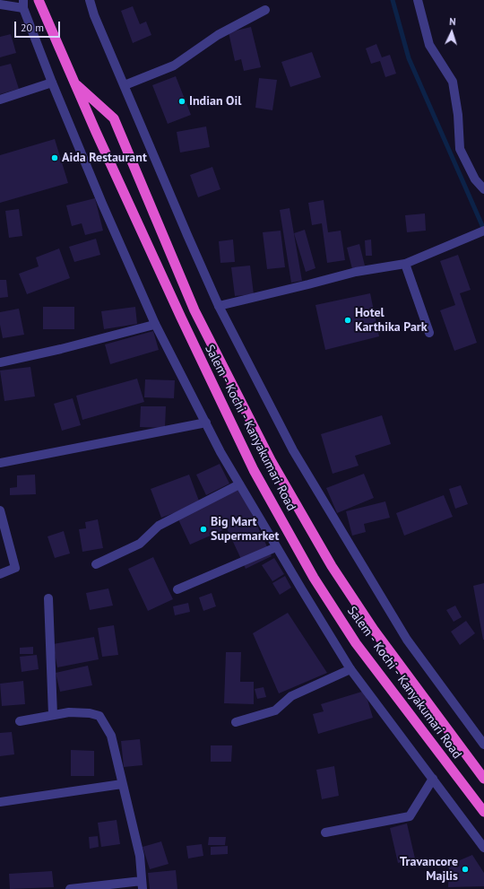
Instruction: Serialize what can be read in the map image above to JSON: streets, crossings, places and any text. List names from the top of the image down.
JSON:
{
  "streets": {
    "highway": ["Salem - Kochi - Kanyakumari Road"]
  },
  "places": [
    "Indian Oil",
    "Aida Restaurant",
    "Hotel Karthika Park",
    "Big Mart Supermarket",
    "Travancore Majlis"
  ],
  "scale_bar": "20 m",
  "north": "top"
}
